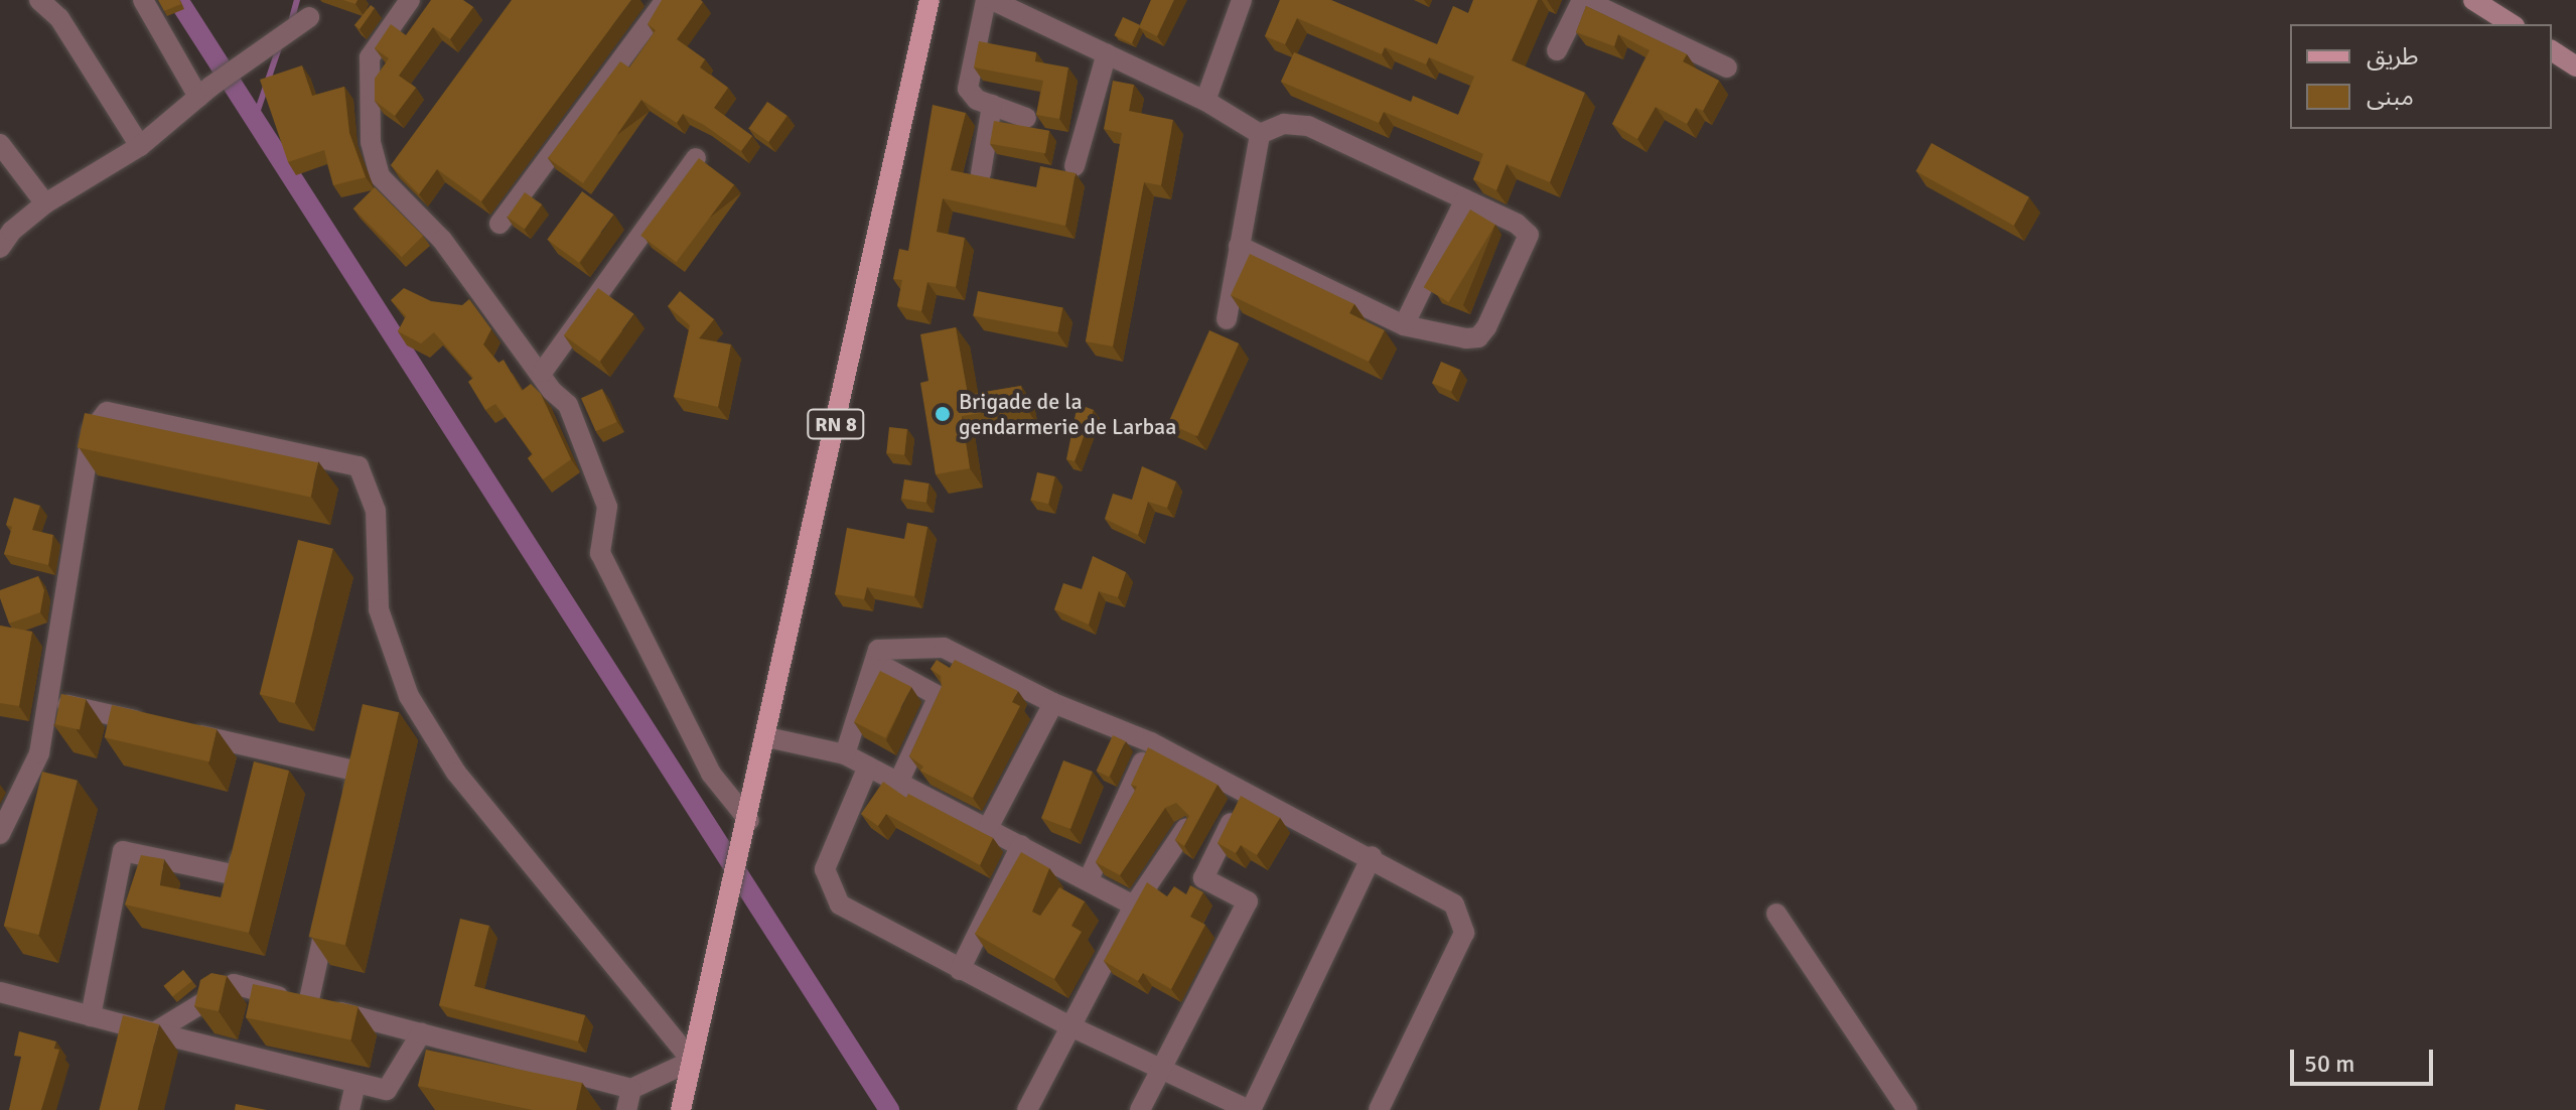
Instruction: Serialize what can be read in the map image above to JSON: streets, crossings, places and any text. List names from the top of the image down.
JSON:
{
  "streets": {
    "main road": ["RN 8"]
  },
  "places": ["Brigade de la gendarmerie de Larbaa"],
  "legend": ["طريق", "مبنى"],
  "scale_bar": "50 m"
}
